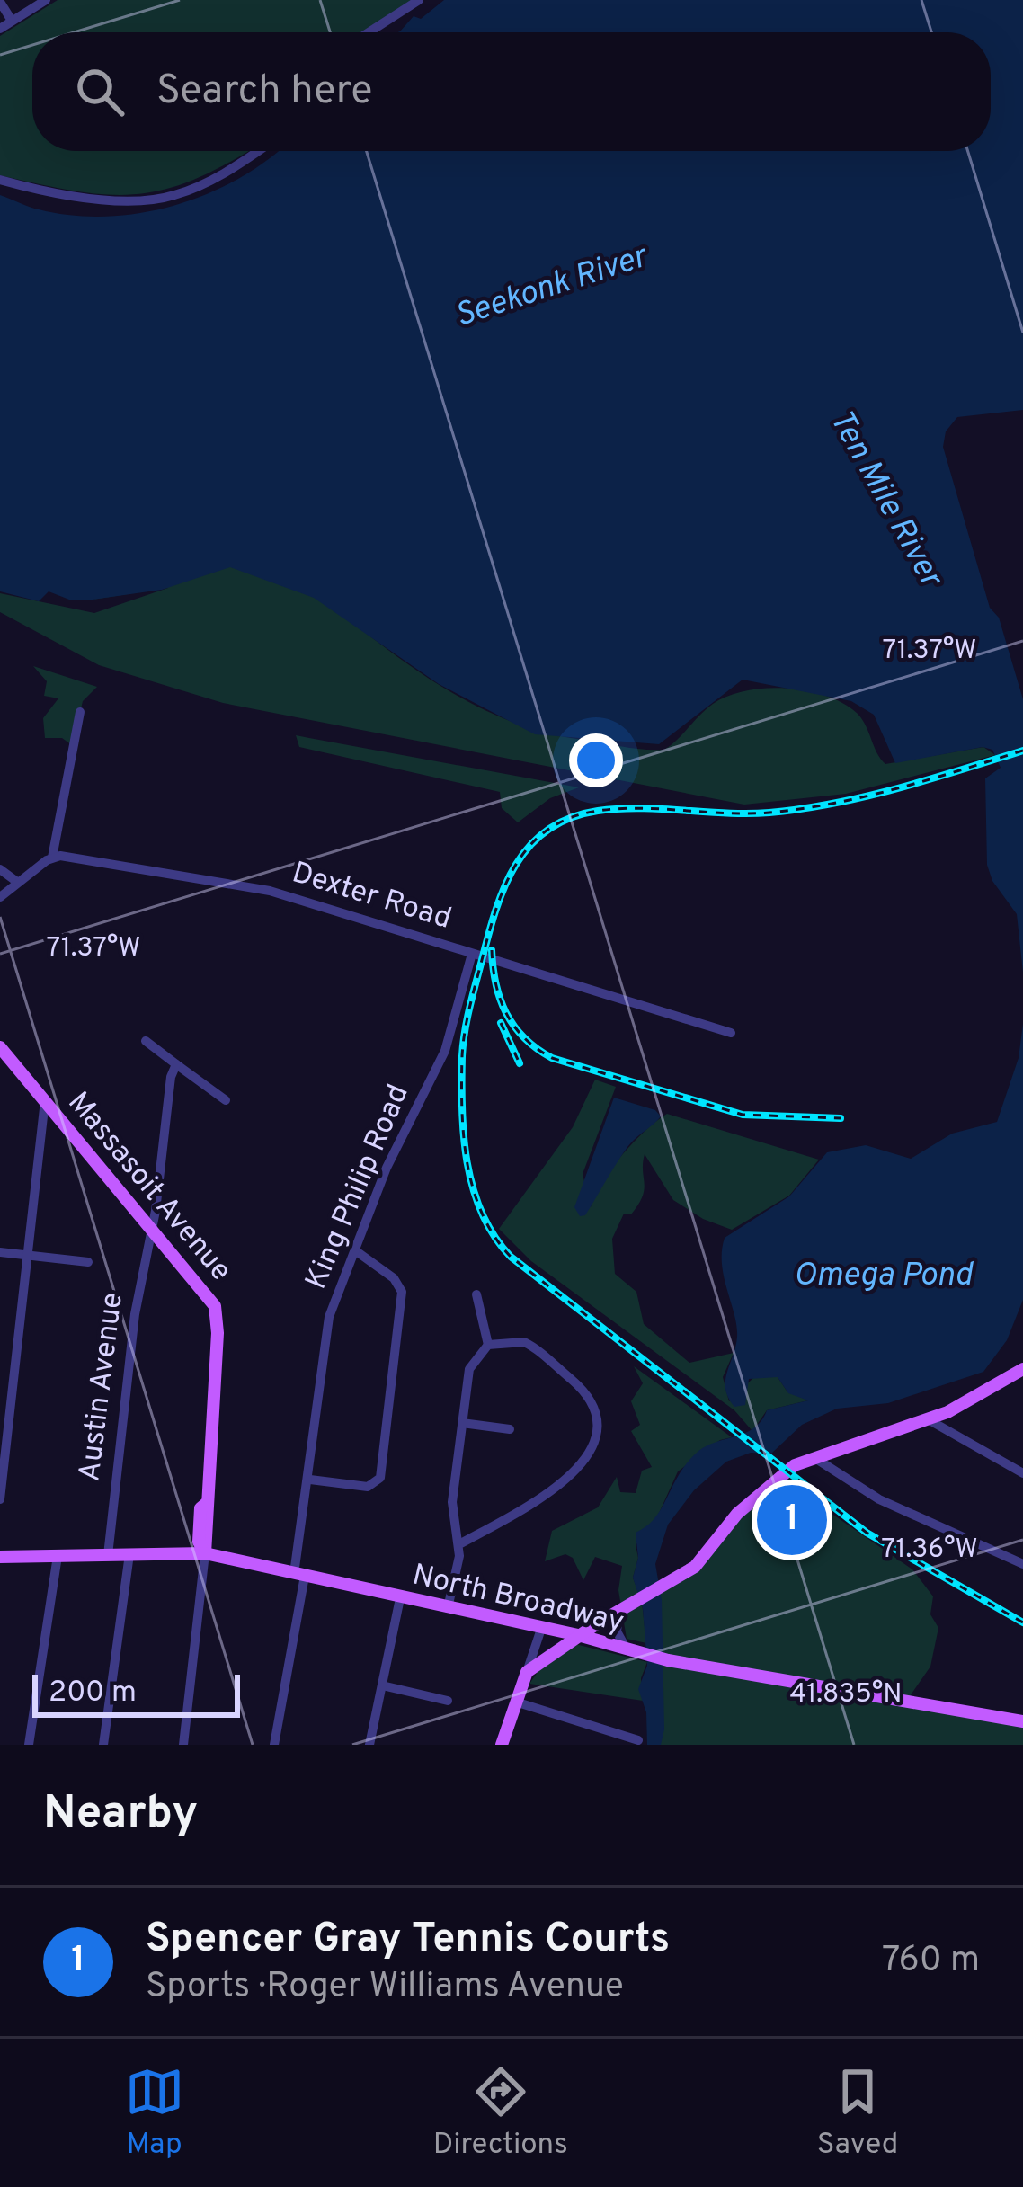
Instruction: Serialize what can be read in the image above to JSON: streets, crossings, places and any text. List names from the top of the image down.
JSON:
{
  "streets": {
    "main road": ["Massasoit Avenue", "North Broadway"],
    "street": ["Dexter Road", "King Philip Road", "Austin Avenue"]
  },
  "crossings": [
    ["Dexter Road", "King Philip Road"],
    ["Massasoit Avenue", "Austin Avenue"],
    ["Massasoit Avenue", "North Broadway"],
    ["King Philip Road", "North Broadway"],
    ["Austin Avenue", "North Broadway"]
  ],
  "water": ["Seekonk River", "Ten Mile River", "Omega Pond"],
  "scale_bar": "200 m",
  "page": {
    "search": "Search here",
    "pins": "1",
    "scale": "200 m",
    "heading": "Nearby",
    "list": [
      {
        "mark": "1",
        "name": "Spencer Gray Tennis Courts",
        "note": "Sports · Roger Williams Avenue",
        "value": "760 m"
      }
    ],
    "nav": ["Map", "Directions", "Saved"]
  },
  "coordinates": ["71.37°W", "71.36°W", "41.835°N"]
}
